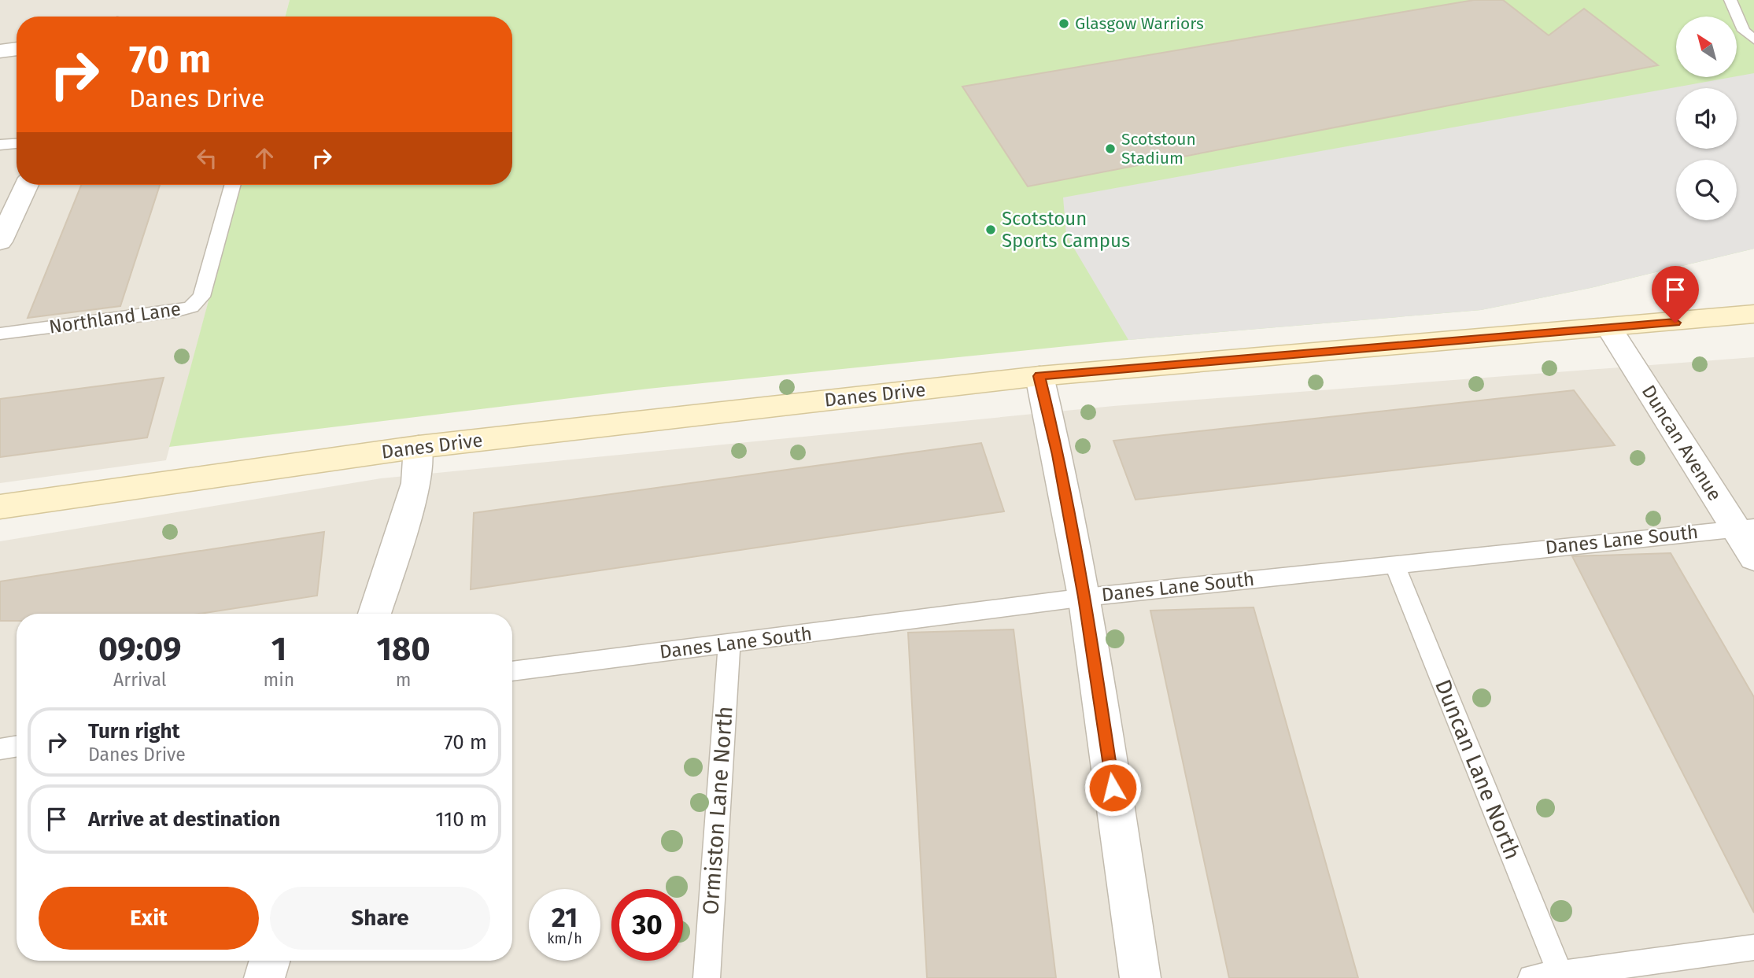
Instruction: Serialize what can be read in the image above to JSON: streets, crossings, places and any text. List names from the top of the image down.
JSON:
{
  "streets": {
    "street": ["Danes Drive", "Duncan Avenue"],
    "lane": [
      "Northland Lane",
      "Danes Lane South",
      "Duncan Lane North",
      "Ormiston Lane North"
    ]
  },
  "crossings": [
    ["Danes Drive", "Duncan Avenue"],
    ["Duncan Avenue", "Danes Lane South"],
    ["Danes Lane South", "Duncan Lane North"],
    ["Danes Lane South", "Ormiston Lane North"]
  ],
  "places": ["Glasgow Warriors", "Scotstoun Stadium", "Scotstoun Sports Campus"],
  "north": "top left",
  "page": {
    "turn": ["70 m", "Danes Drive"],
    "eta": [
      "09:09",
      "Arrival",
      "1",
      "min",
      "180",
      "m"
    ],
    "list": [
      {
        "name": "Turn right",
        "note": "Danes Drive",
        "value": "70 m"
      },
      {
        "name": "Arrive at destination",
        "value": "110 m"
      }
    ],
    "buttons": ["Exit", "Share"],
    "speed": "21 km/h",
    "limit": "30"
  }
}
